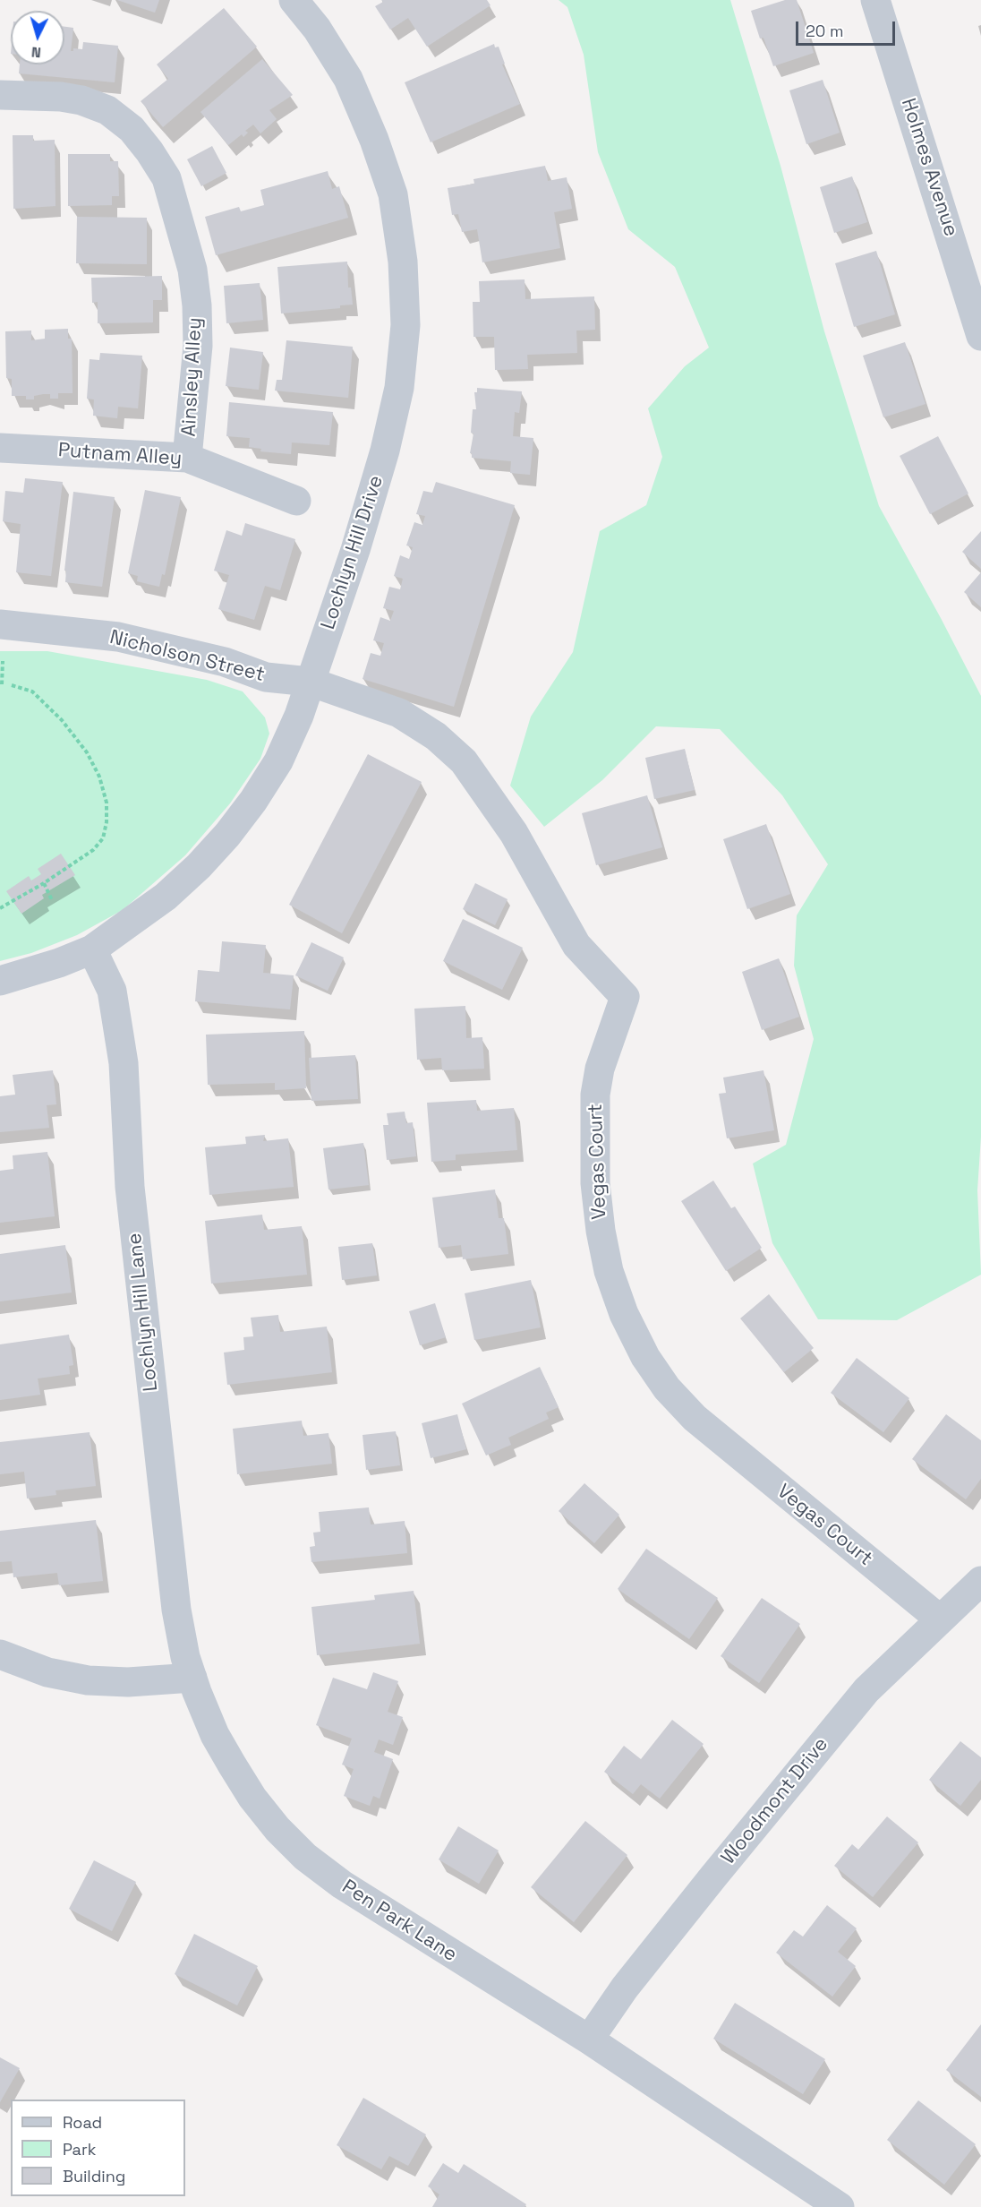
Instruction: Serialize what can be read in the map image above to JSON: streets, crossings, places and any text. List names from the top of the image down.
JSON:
{
  "streets": {
    "street": [
      "Holmes Avenue",
      "Ainsley Alley",
      "Putnam Alley",
      "Lochlyn Hill Drive",
      "Nicholson Street",
      "Vegas Court",
      "Lochlyn Hill Lane",
      "Woodmont Drive",
      "Pen Park Lane"
    ]
  },
  "crossings": [
    ["Ainsley Alley", "Putnam Alley"],
    ["Lochlyn Hill Drive", "Nicholson Street"],
    ["Lochlyn Hill Drive", "Vegas Court"],
    ["Lochlyn Hill Drive", "Lochlyn Hill Lane"],
    ["Nicholson Street", "Vegas Court"],
    ["Vegas Court", "Woodmont Drive"],
    ["Lochlyn Hill Lane", "Pen Park Lane"],
    ["Woodmont Drive", "Pen Park Lane"]
  ],
  "legend": ["Road", "Park", "Building"],
  "scale_bar": "20 m",
  "north": "bottom"
}
